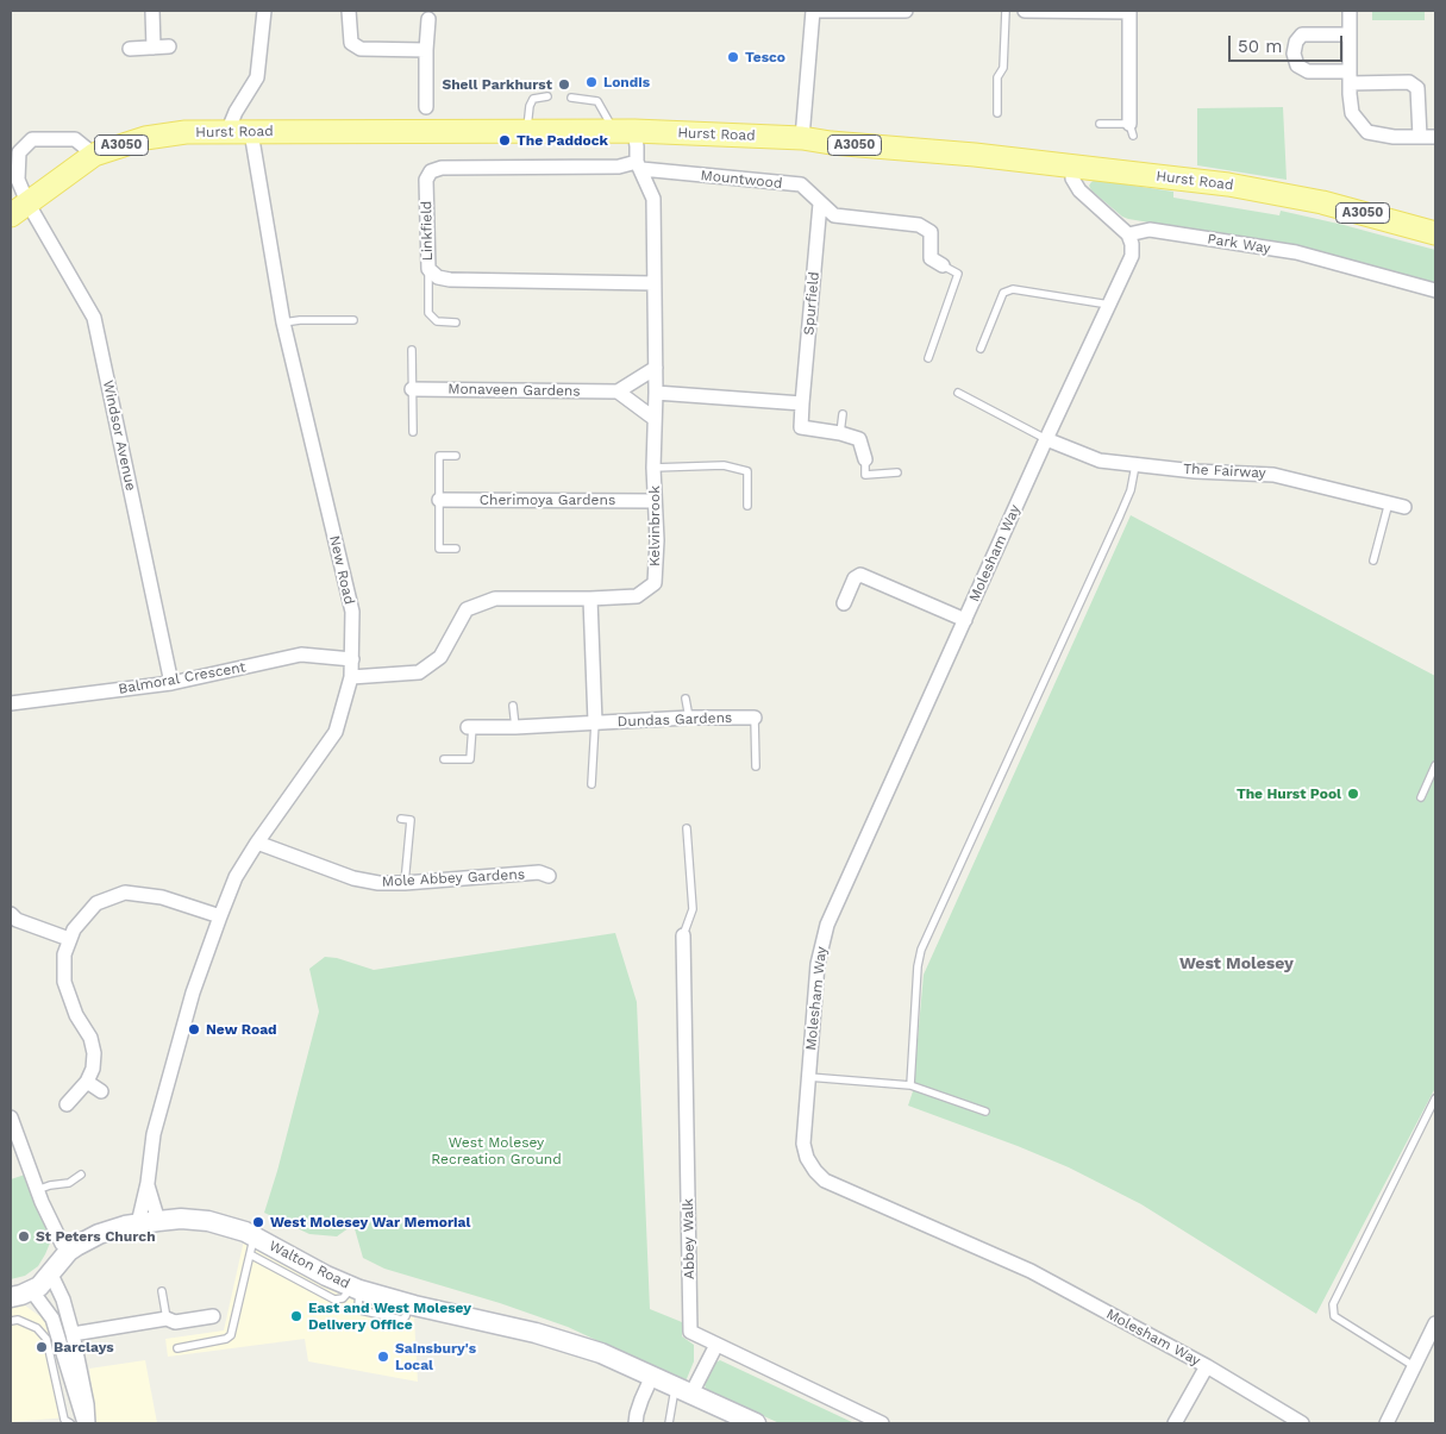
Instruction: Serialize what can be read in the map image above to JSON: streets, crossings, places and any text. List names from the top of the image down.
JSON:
{
  "streets": {
    "main road": ["Hurst Road", "A3050", "Walton Road"],
    "street": [
      "Mountwood",
      "Linkfield",
      "Park Way",
      "Spurfield",
      "Monaveen Gardens",
      "Windsor Avenue",
      "The Fairway",
      "Cherimoya Gardens",
      "Kelvinbrook",
      "Molesham Way",
      "New Road",
      "Balmoral Crescent",
      "Dundas Gardens",
      "Mole Abbey Gardens",
      "Abbey Walk"
    ]
  },
  "crossings": [
    ["Hurst Road", "Windsor Avenue"],
    ["Hurst Road", "Kelvinbrook"],
    ["Hurst Road", "New Road"],
    ["Mountwood", "Linkfield"],
    ["Mountwood", "Spurfield"],
    ["Mountwood", "Kelvinbrook"],
    ["Linkfield", "Kelvinbrook"],
    ["Park Way", "Molesham Way"],
    ["Windsor Avenue", "Balmoral Crescent"],
    ["The Fairway", "Molesham Way"],
    ["Cherimoya Gardens", "Kelvinbrook"],
    ["Kelvinbrook", "New Road"],
    ["Kelvinbrook", "Dundas Gardens"],
    ["New Road", "Balmoral Crescent"],
    ["New Road", "Mole Abbey Gardens"],
    ["New Road", "Walton Road"]
  ],
  "districts": ["West Molesey"],
  "parks": ["West Molesey Recreation Ground"],
  "places": [
    "Tesco",
    "Londis",
    "Shell Parkhurst",
    "The Paddock",
    "The Hurst Pool",
    "New Road",
    "West Molesey War Memorial",
    "St Peters Church",
    "East and West Molesey Delivery Office",
    "Barclays",
    "Sainsbury's Local"
  ],
  "scale_bar": "50 m"
}
